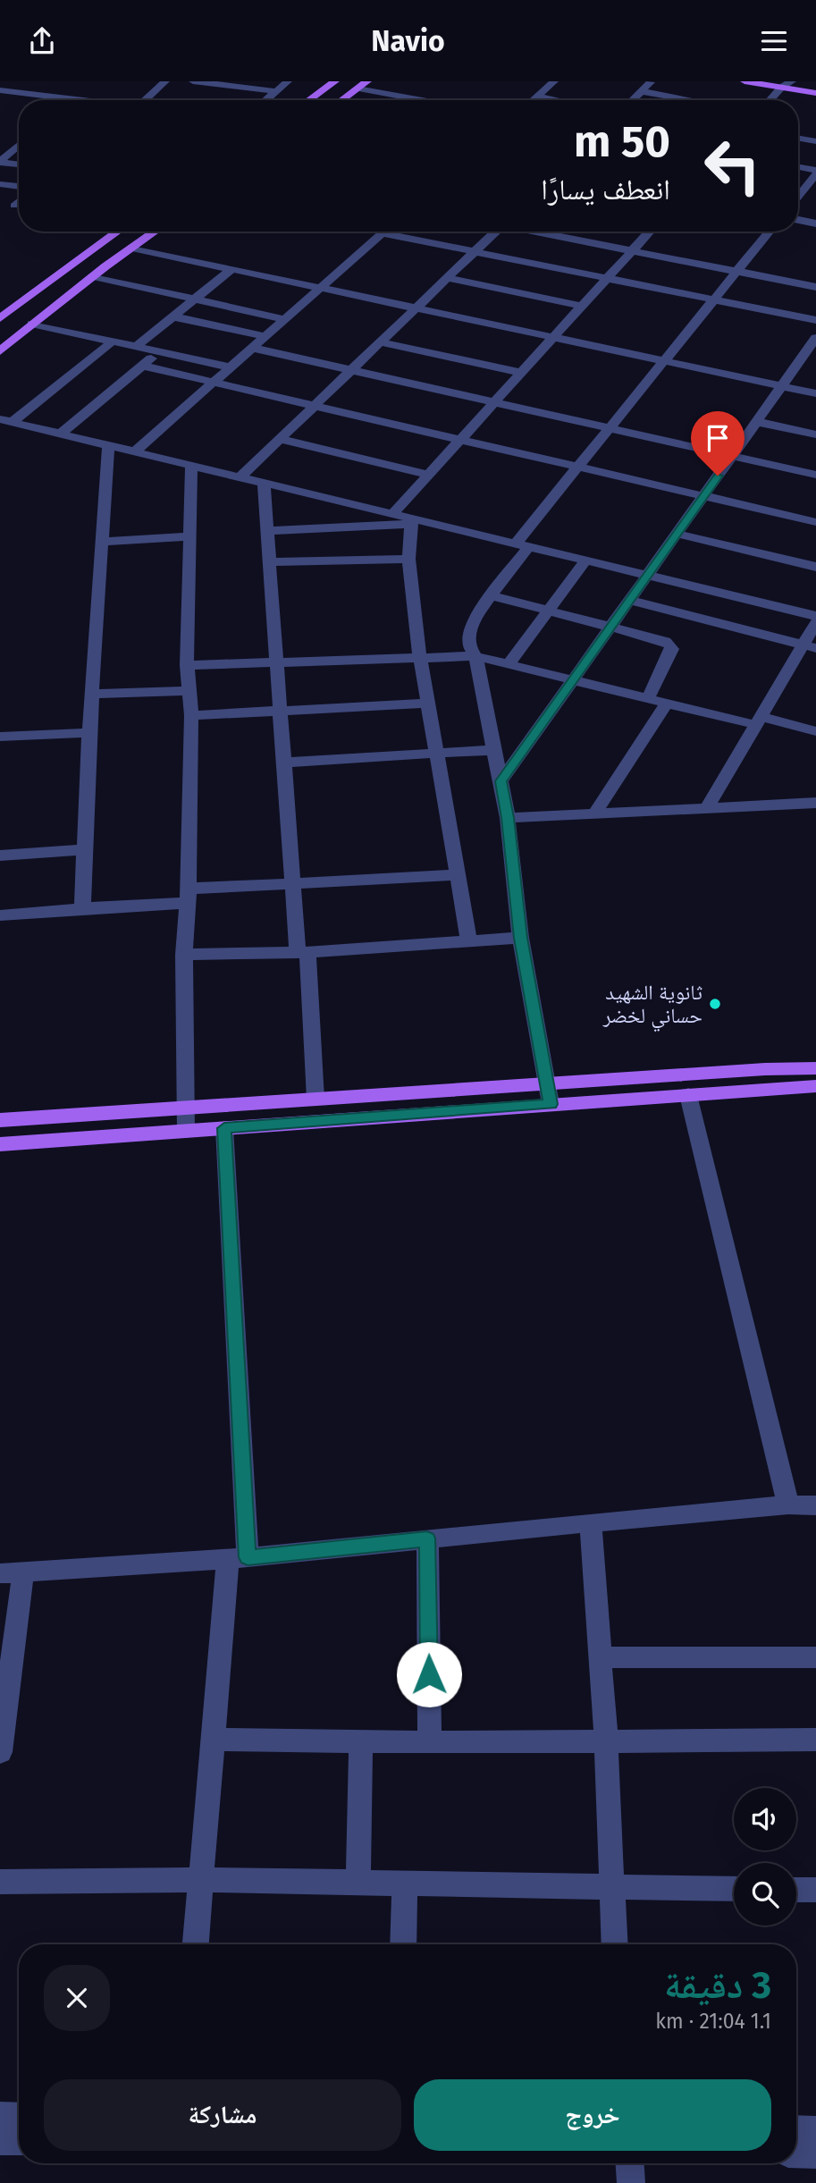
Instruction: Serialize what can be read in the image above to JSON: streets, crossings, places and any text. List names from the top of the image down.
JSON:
{
  "places": ["ثانوية الشهيد حساني لخضر"],
  "page": {
    "header": "Navio",
    "turn": ["50 m", "انعطف يسارًا"],
    "heading": ["3 دقيقة", "1.1 km · 21:04"],
    "buttons": ["خروج", "مشاركة"]
  }
}
